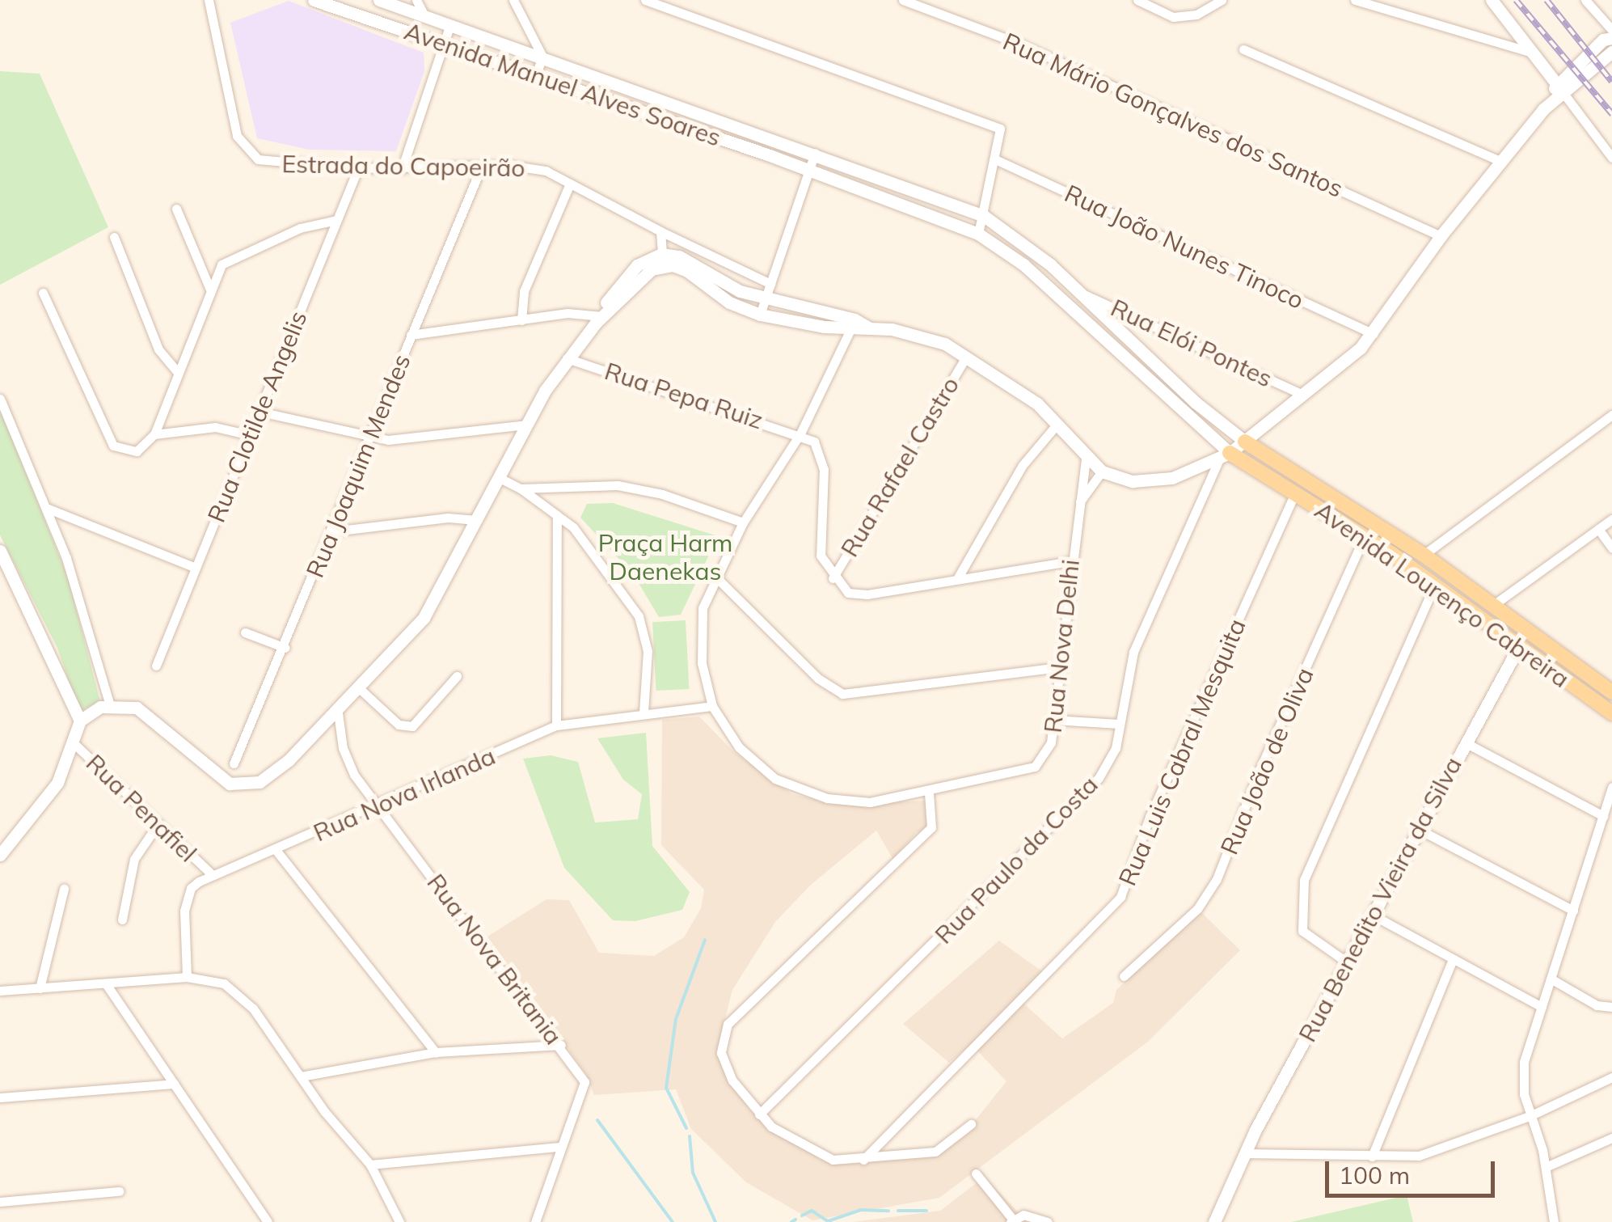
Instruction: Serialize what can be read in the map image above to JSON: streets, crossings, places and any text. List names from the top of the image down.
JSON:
{
  "streets": {
    "main road": ["Avenida Lourenço Cabreira"],
    "street": [
      "Avenida Manuel Alves Soares",
      "Rua Mário Gonçalves dos Santos",
      "Estrada do Capoeirão",
      "Rua João Nunes Tinoco",
      "Rua Elói Pontes",
      "Rua Pepa Ruiz",
      "Rua Clotilde Angelis",
      "Rua Joaquim Mendes",
      "Rua Rafael Castro",
      "Rua Nova Delhi",
      "Rua Luis Cabral Mesquita",
      "Rua João de Oliva",
      "Rua Nova Irlanda",
      "Rua Penafiel",
      "Rua Paulo da Costa",
      "Rua Benedito Vieira da Silva",
      "Rua Nova Britania"
    ]
  },
  "crossings": [
    ["Avenida Manuel Alves Soares", "Rua Elói Pontes"],
    ["Avenida Manuel Alves Soares", "Avenida Lourenço Cabreira"],
    ["Avenida Manuel Alves Soares", "Rua Paulo da Costa"],
    ["Estrada do Capoeirão", "Rua Clotilde Angelis"],
    ["Estrada do Capoeirão", "Rua Joaquim Mendes"],
    ["Rua Pepa Ruiz", "Rua Nova Delhi"],
    ["Avenida Lourenço Cabreira", "Rua Luis Cabral Mesquita"],
    ["Avenida Lourenço Cabreira", "Rua João de Oliva"],
    ["Avenida Lourenço Cabreira", "Rua Paulo da Costa"],
    ["Avenida Lourenço Cabreira", "Rua Benedito Vieira da Silva"],
    ["Rua Nova Delhi", "Rua Nova Irlanda"],
    ["Rua Nova Irlanda", "Rua Penafiel"],
    ["Rua Nova Irlanda", "Rua Nova Britania"]
  ],
  "parks": ["Praça Harm Daenekas"],
  "scale_bar": "100 m"
}
